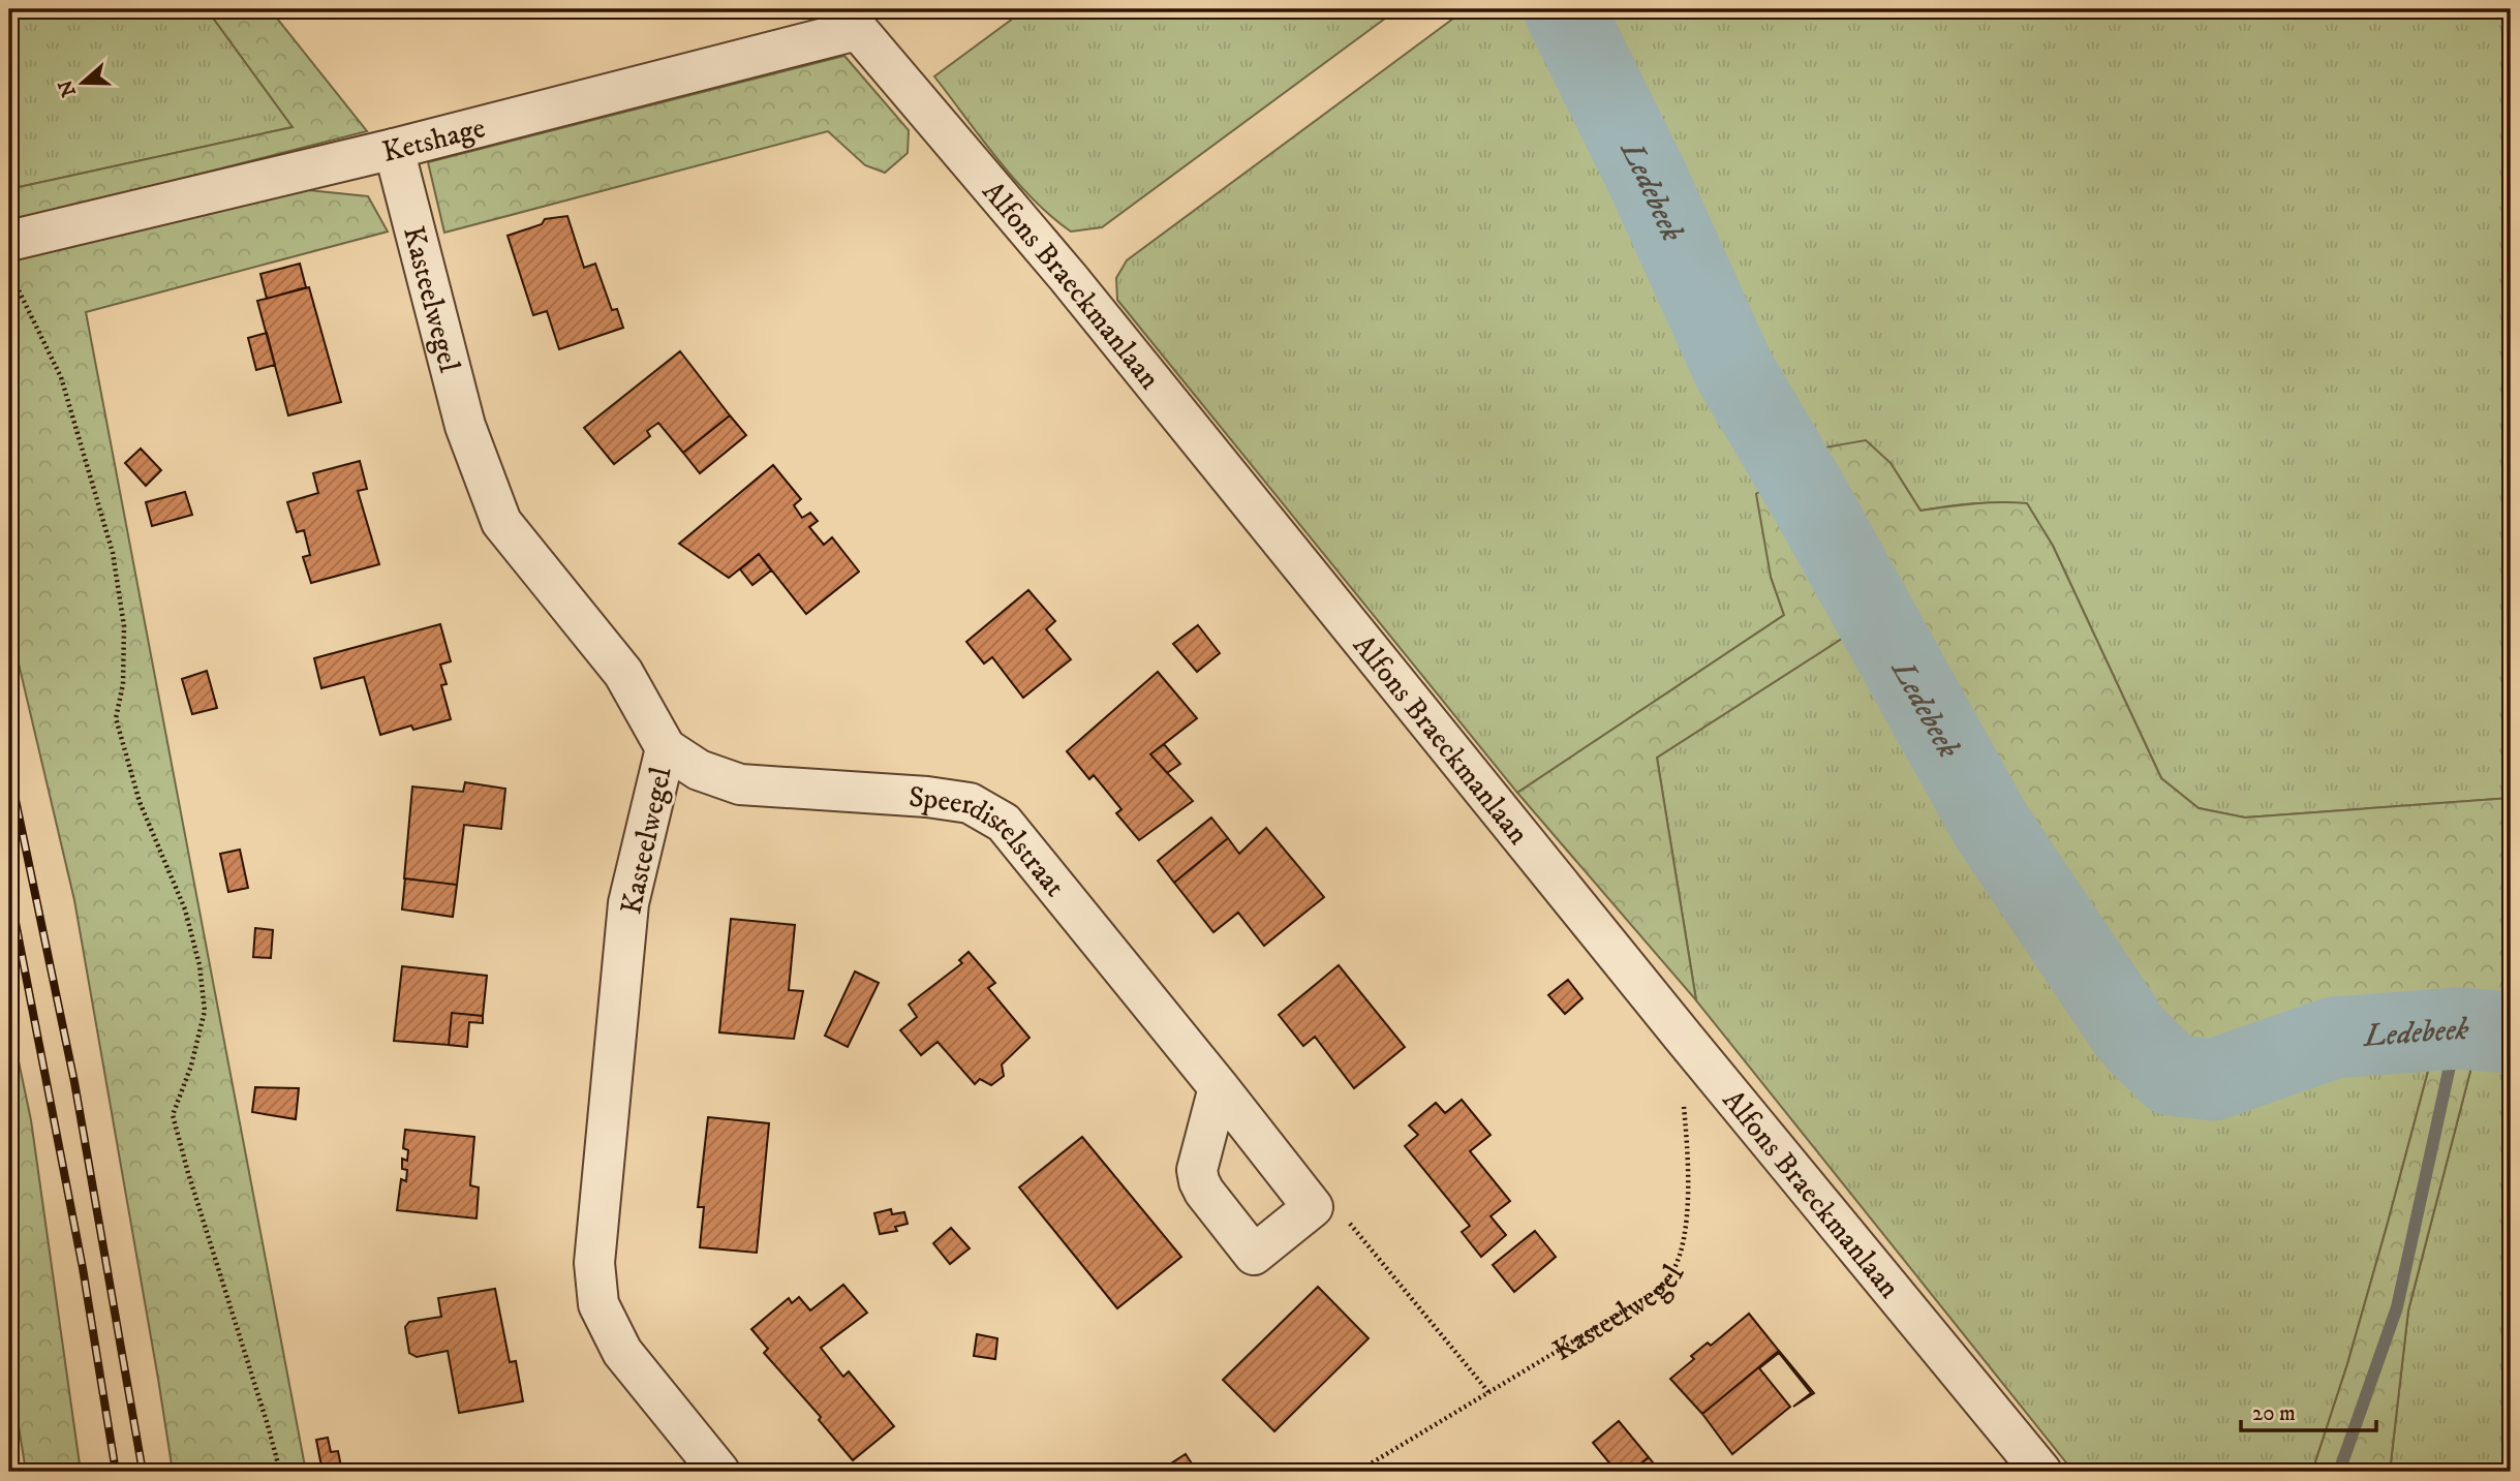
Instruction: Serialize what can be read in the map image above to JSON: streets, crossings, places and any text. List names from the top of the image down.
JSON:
{
  "streets": {
    "street": [
      "Ketshage",
      "Alfons Braeckmanlaan",
      "Kasteelwegel",
      "Speerdistelstraat"
    ]
  },
  "crossings": [
    ["Ketshage", "Alfons Braeckmanlaan"],
    ["Ketshage", "Kasteelwegel"],
    ["Alfons Braeckmanlaan", "Kasteelwegel"],
    ["Kasteelwegel", "Speerdistelstraat"]
  ],
  "water": ["Ledebeek"],
  "scale_bar": "20 m",
  "north": "left"
}
